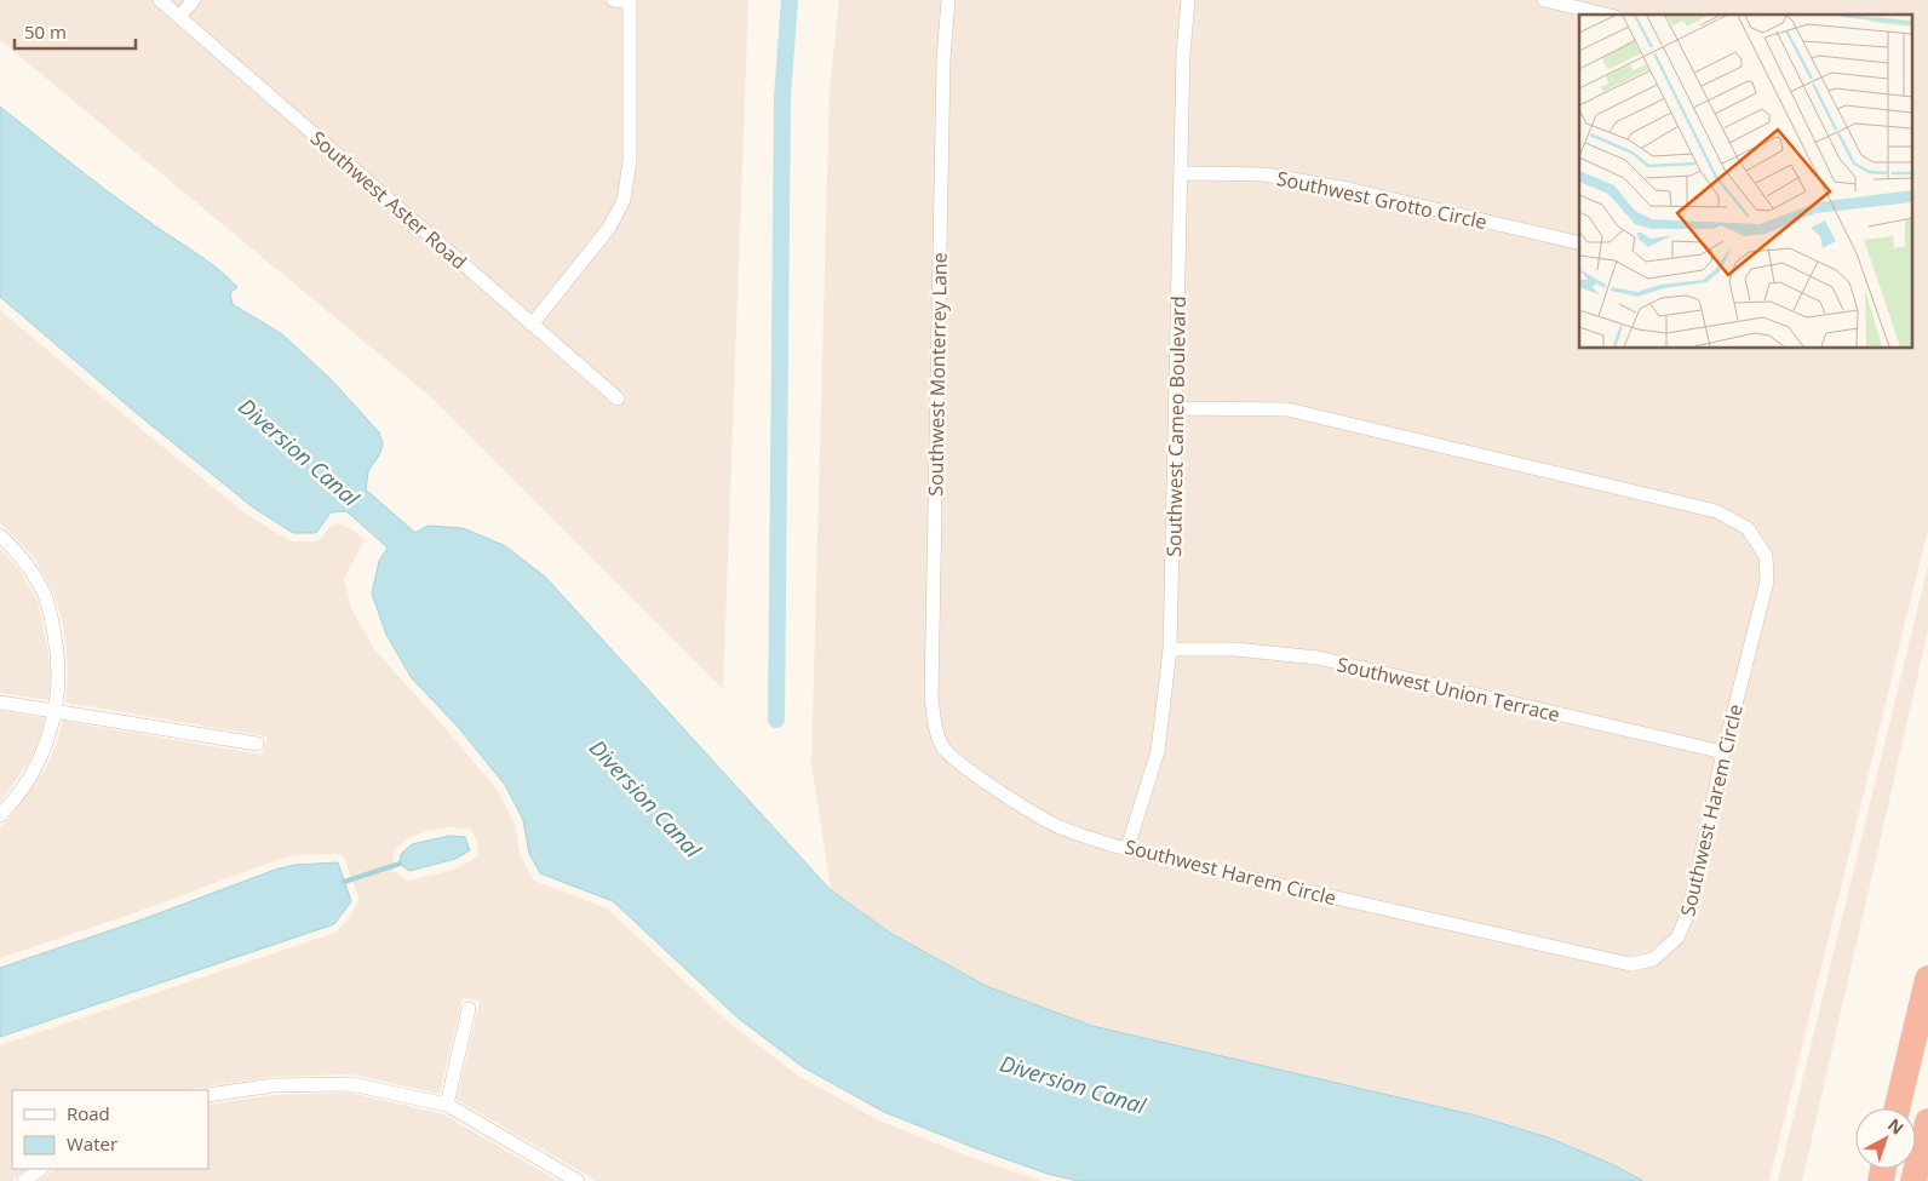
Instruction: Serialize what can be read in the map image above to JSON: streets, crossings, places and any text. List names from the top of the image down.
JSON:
{
  "streets": {
    "street": [
      "Southwest Aster Road",
      "Southwest Grotto Circle",
      "Southwest Monterrey Lane",
      "Southwest Cameo Boulevard",
      "Southwest Union Terrace",
      "Southwest Harem Circle"
    ]
  },
  "crossings": [
    ["Southwest Grotto Circle", "Southwest Cameo Boulevard"],
    ["Southwest Monterrey Lane", "Southwest Harem Circle"],
    ["Southwest Cameo Boulevard", "Southwest Union Terrace"],
    ["Southwest Cameo Boulevard", "Southwest Harem Circle"],
    ["Southwest Union Terrace", "Southwest Harem Circle"]
  ],
  "water": ["Diversion Canal"],
  "legend": ["Road", "Water"],
  "scale_bar": "50 m",
  "north": "top right"
}
